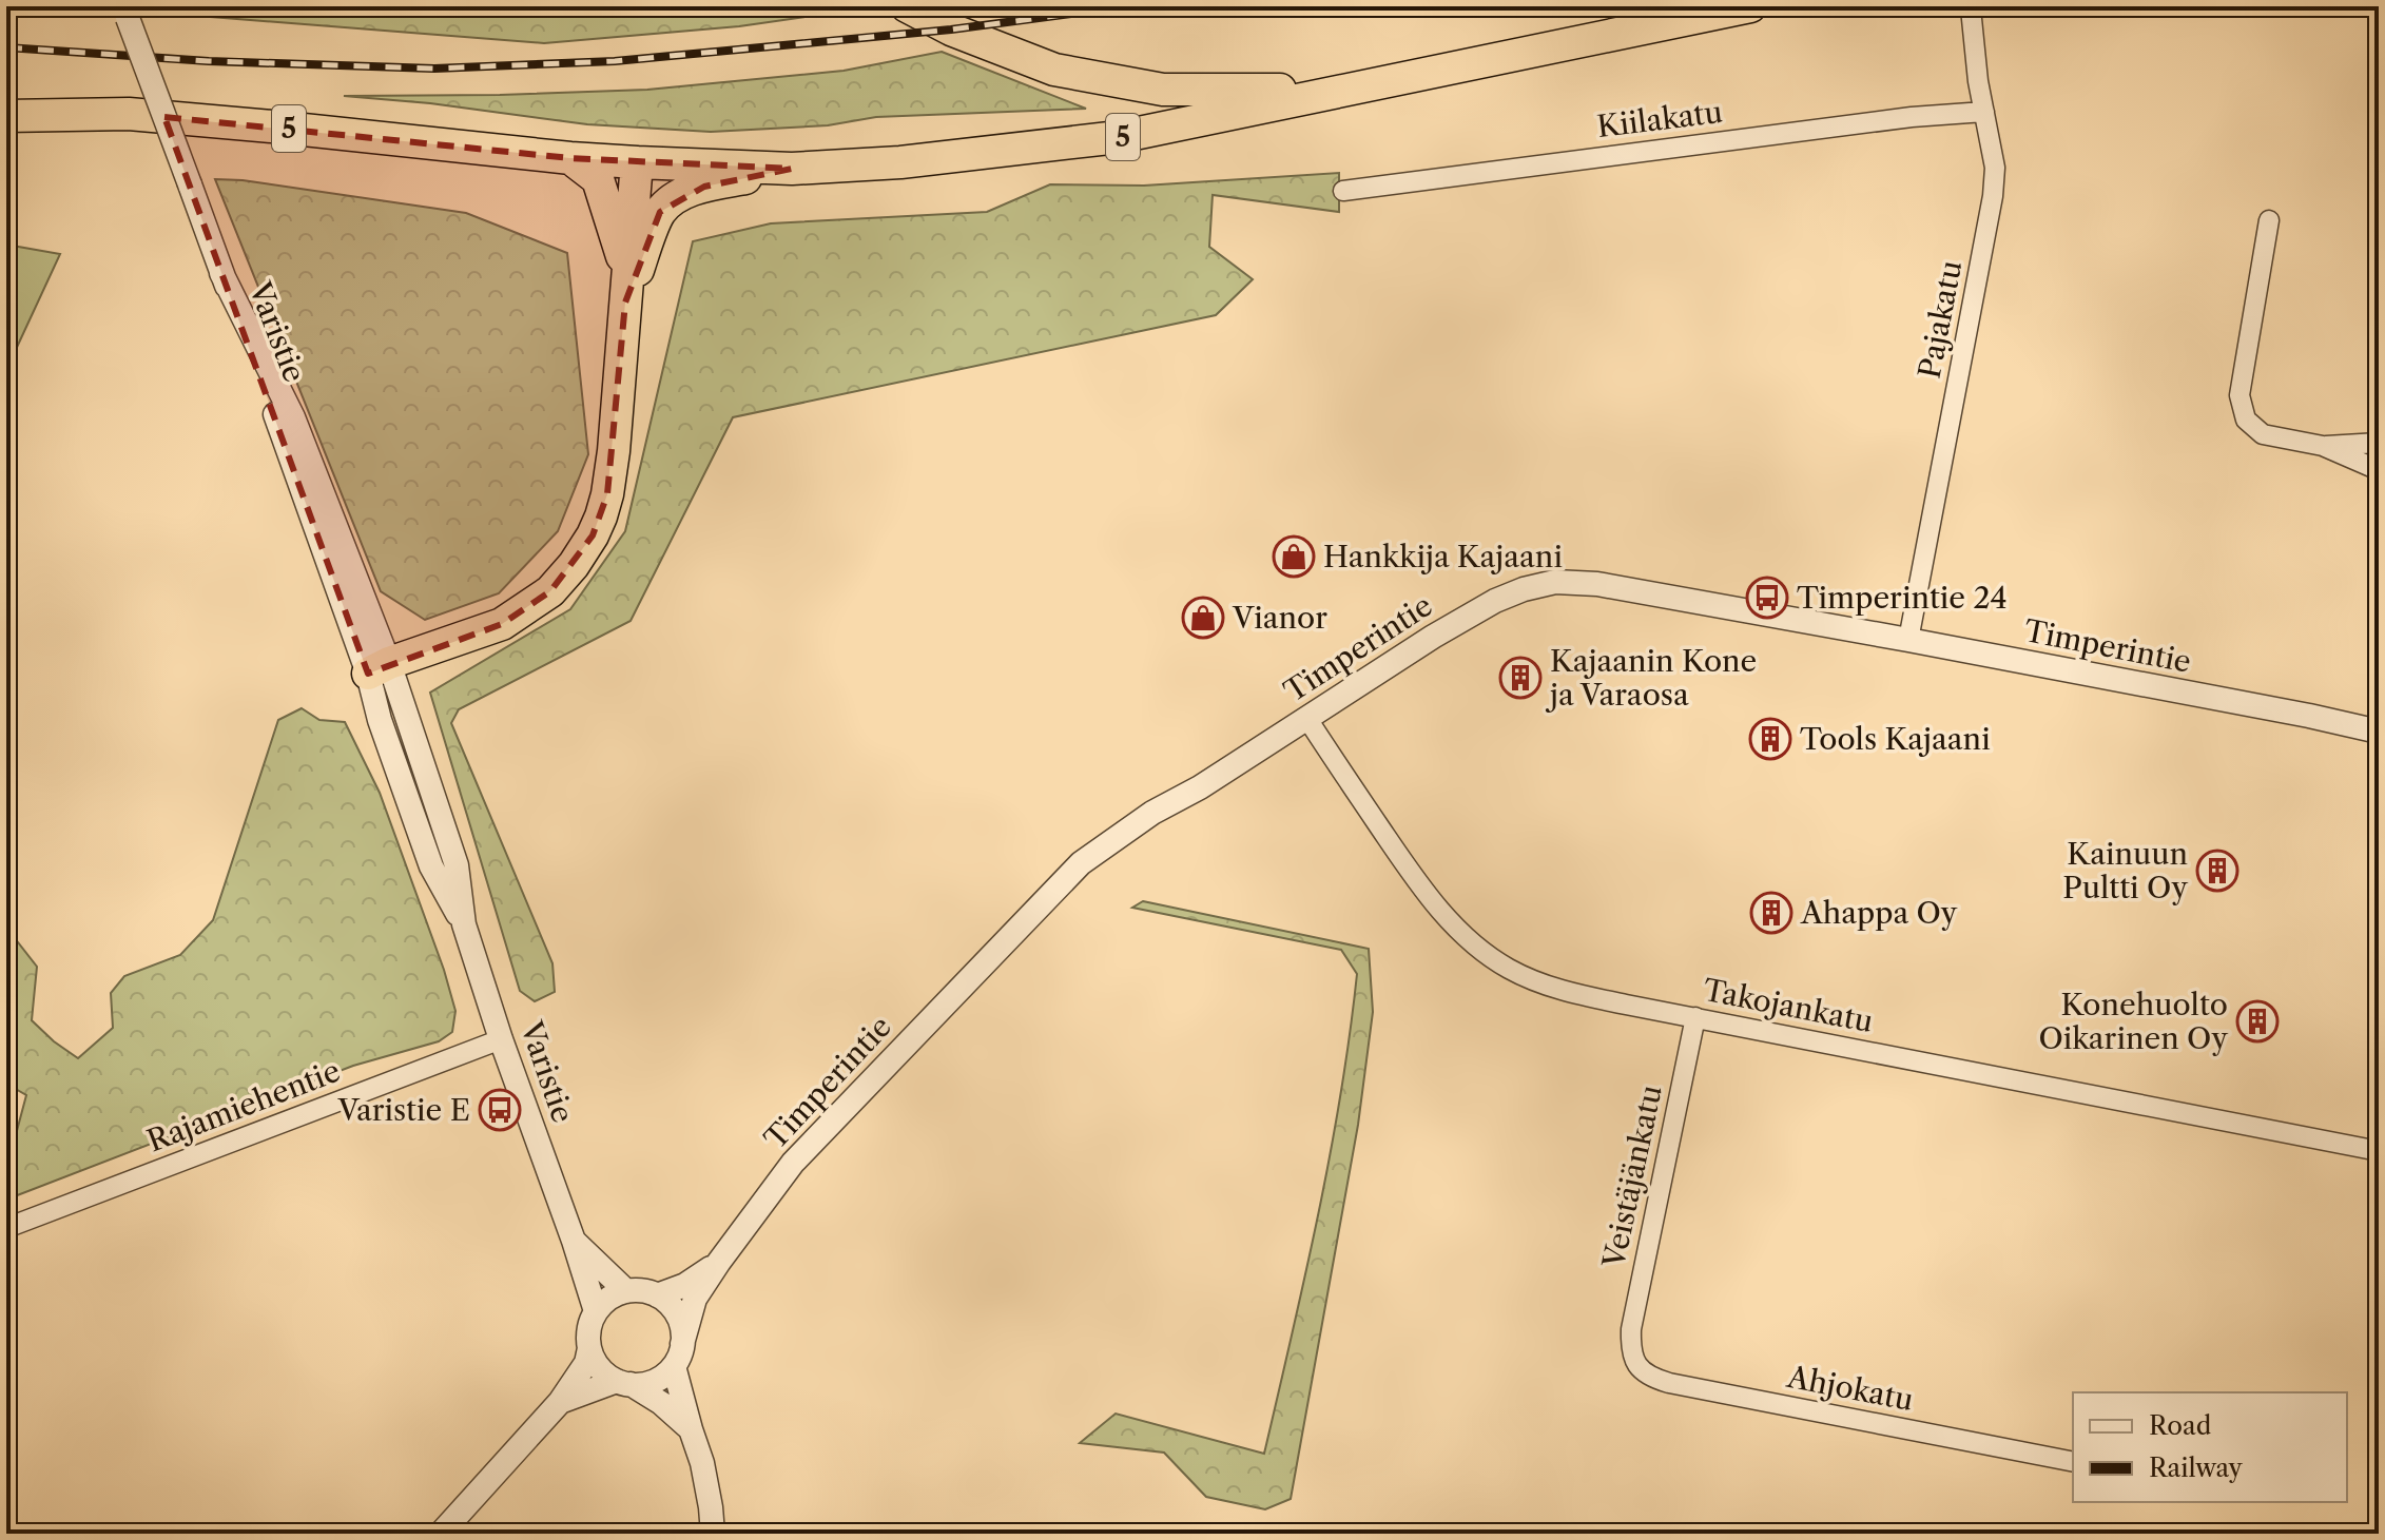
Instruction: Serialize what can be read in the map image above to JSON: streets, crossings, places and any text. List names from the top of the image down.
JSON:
{
  "streets": {
    "highway": ["5"],
    "street": [
      "Kiilakatu",
      "Pajakatu",
      "Varistie",
      "Timperintie",
      "Takojankatu",
      "Rajamiehentie",
      "Veistäjänkatu",
      "Ahjokatu"
    ]
  },
  "crossings": [
    ["Kiilakatu", "Pajakatu"],
    ["Pajakatu", "Timperintie"],
    ["Varistie", "Timperintie"],
    ["Varistie", "Rajamiehentie"],
    ["Timperintie", "Takojankatu"],
    ["Takojankatu", "Veistäjänkatu"],
    ["Veistäjänkatu", "Ahjokatu"]
  ],
  "places": {
    "shop": ["Hankkija Kajaani", "Vianor"],
    "bus stop": ["Timperintie 24", "Varistie E"],
    "building": [
      "Kajaanin Kone ja Varaosa",
      "Tools Kajaani",
      "Kainuun Pultti Oy",
      "Ahappa Oy",
      "Konehuolto Oikarinen Oy"
    ]
  },
  "legend": ["Road", "Railway"]
}
